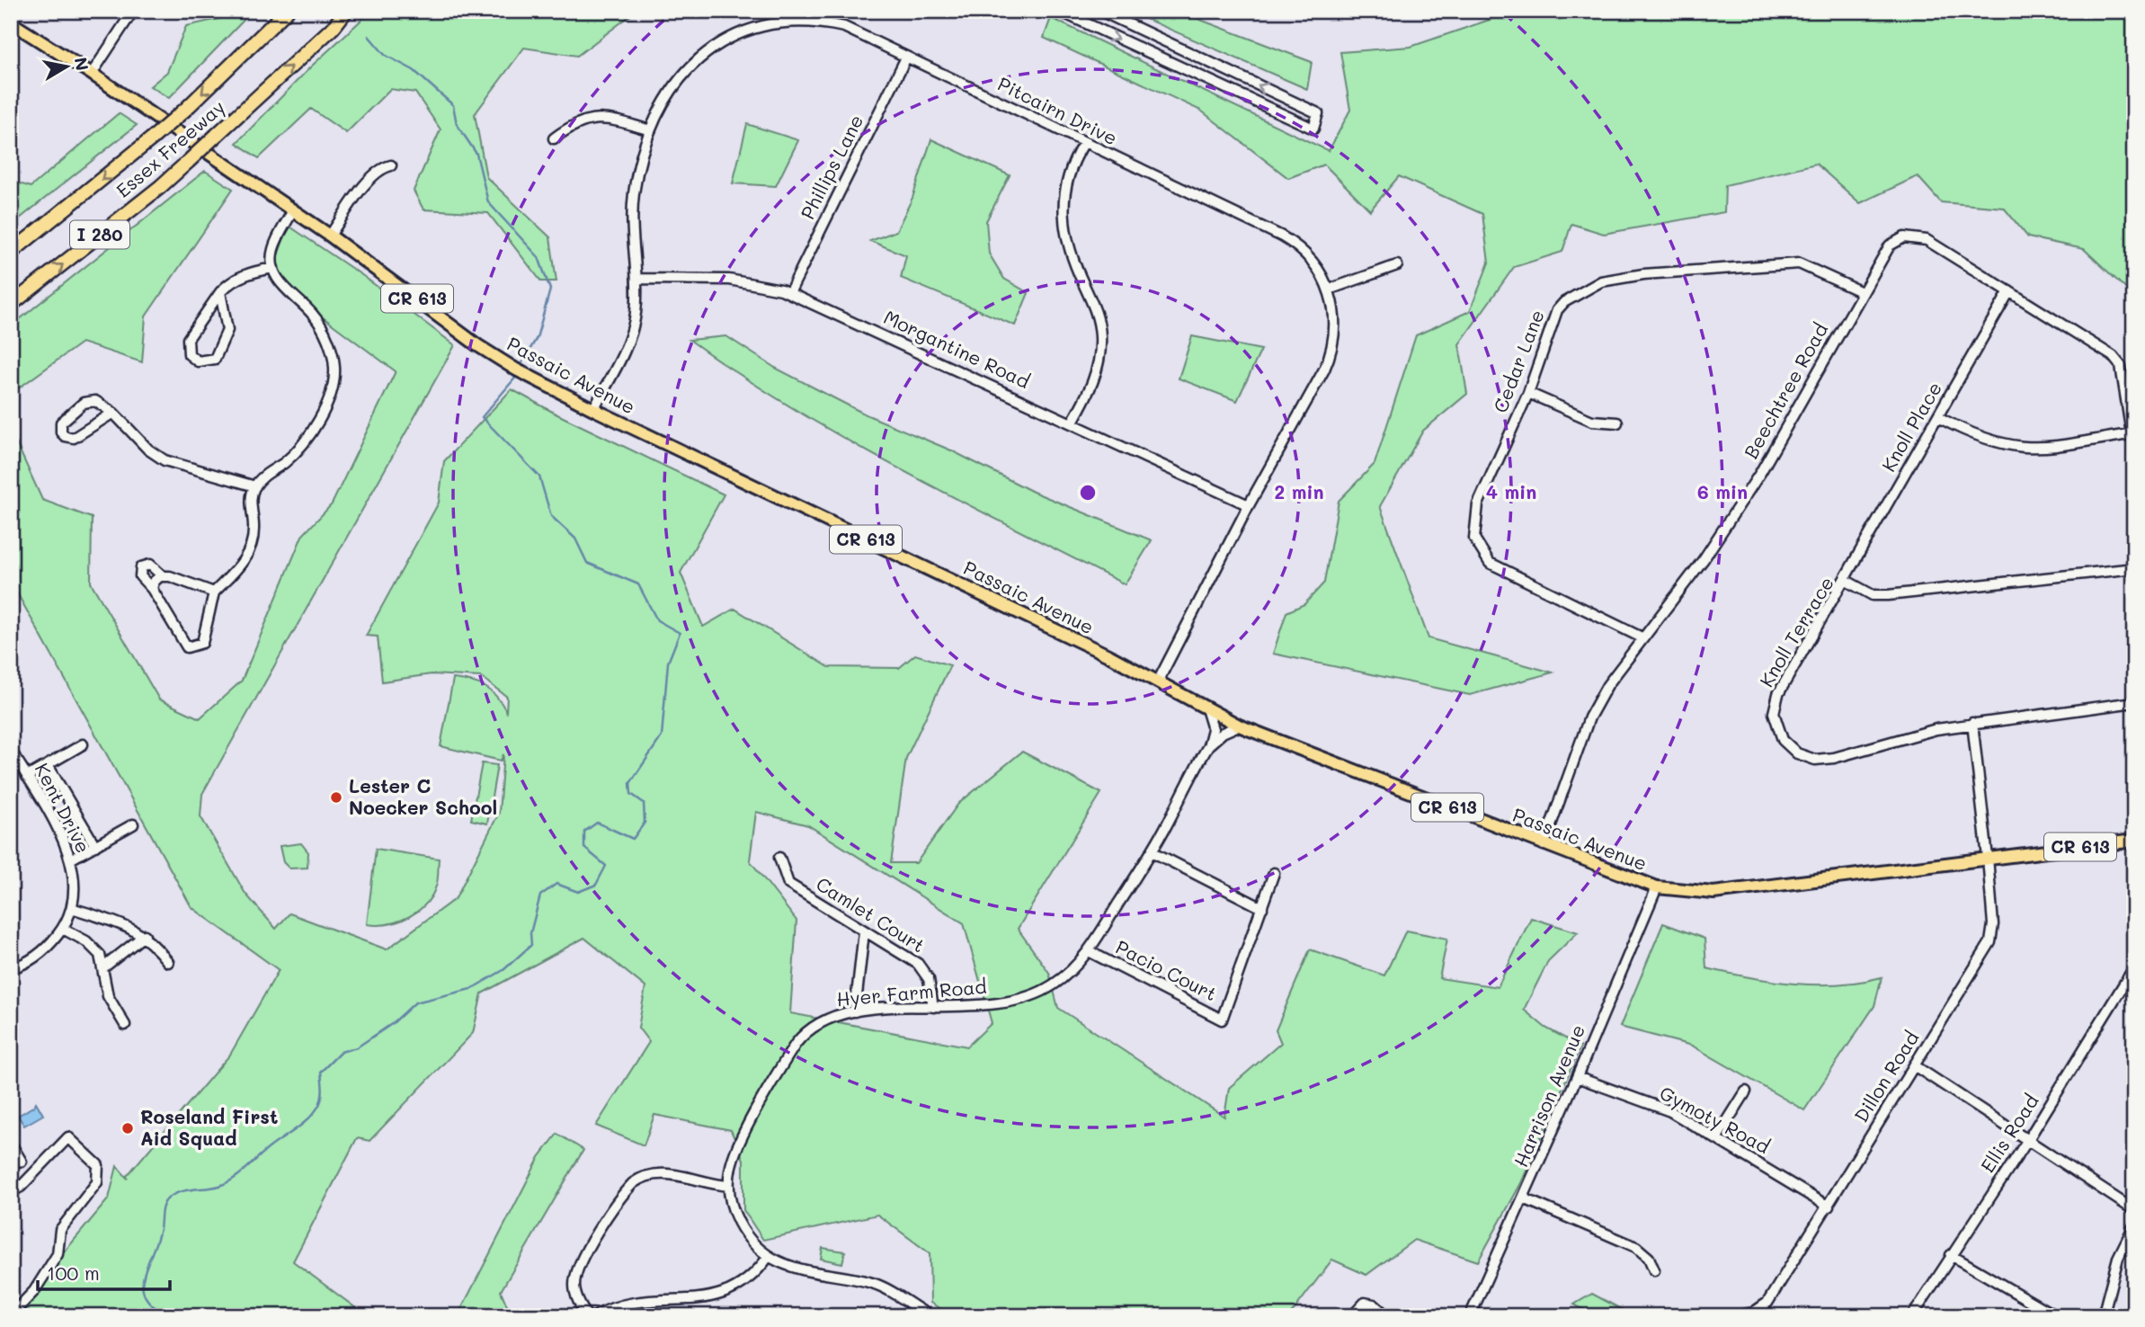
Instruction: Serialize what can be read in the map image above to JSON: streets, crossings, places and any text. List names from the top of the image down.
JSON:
{
  "streets": {
    "highway": ["Essex Freeway", "I 280"],
    "main road": ["CR 613", "Passaic Avenue"],
    "street": [
      "Pitcairn Drive",
      "Phillips Lane",
      "Morgantine Road",
      "Cedar Lane",
      "Beechtree Road",
      "Knoll Place",
      "Knoll Terrace",
      "Kent Drive",
      "Camlet Court",
      "Pacio Court",
      "Hyer Farm Road",
      "Dillon Road",
      "Harrison Avenue",
      "Gymoty Road",
      "Ellis Road"
    ]
  },
  "crossings": [
    ["Pitcairn Drive", "Phillips Lane"],
    ["Pitcairn Drive", "Morgantine Road"],
    ["Pitcairn Drive", "Passaic Avenue"],
    ["Phillips Lane", "Morgantine Road"],
    ["Cedar Lane", "Beechtree Road"],
    ["Passaic Avenue", "Beechtree Road"],
    ["Passaic Avenue", "Hyer Farm Road"],
    ["Passaic Avenue", "Dillon Road"],
    ["Passaic Avenue", "Harrison Avenue"],
    ["Beechtree Road", "Knoll Place"],
    ["Knoll Place", "Knoll Terrace"],
    ["Knoll Terrace", "Dillon Road"],
    ["Camlet Court", "Hyer Farm Road"],
    ["Pacio Court", "Hyer Farm Road"],
    ["Dillon Road", "Gymoty Road"],
    ["Harrison Avenue", "Gymoty Road"]
  ],
  "places": ["Lester C Noecker School", "Roseland First Aid Squad"],
  "scale_bar": "100 m",
  "north": "right",
  "rings": ["2 min", "4 min", "6 min"]
}
